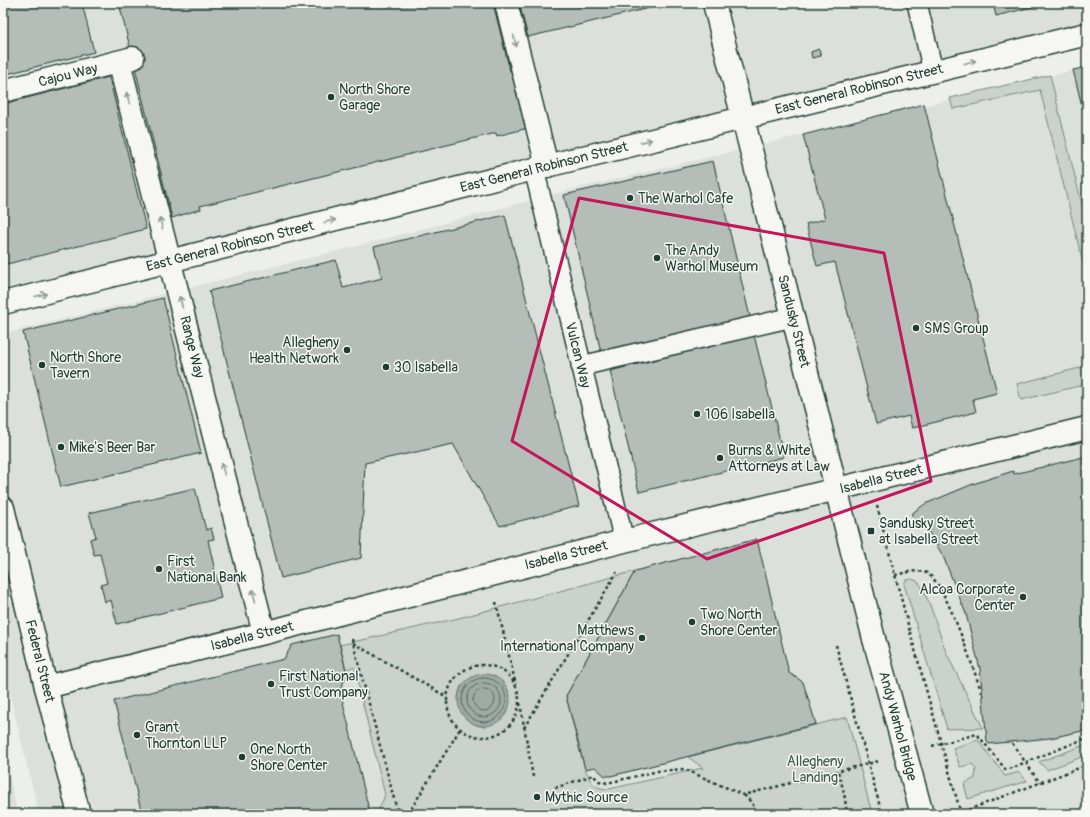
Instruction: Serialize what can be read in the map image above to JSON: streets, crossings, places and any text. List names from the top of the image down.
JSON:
{
  "streets": {
    "street": [
      "Cajou Way",
      "East General Robinson Street",
      "Sandusky Street",
      "Range Way",
      "Vulcan Way",
      "Isabella Street",
      "Federal Street",
      "Andy Warhol Bridge"
    ]
  },
  "crossings": [
    ["Cajou Way", "Range Way"],
    ["East General Robinson Street", "Sandusky Street"],
    ["East General Robinson Street", "Range Way"],
    ["East General Robinson Street", "Vulcan Way"],
    ["Sandusky Street", "Isabella Street"],
    ["Sandusky Street", "Andy Warhol Bridge"],
    ["Range Way", "Isabella Street"],
    ["Vulcan Way", "Isabella Street"],
    ["Isabella Street", "Federal Street"]
  ],
  "one_way": ["East General Robinson Street", "Range Way"],
  "parks": ["Allegheny Landing"],
  "places": {
    "other": [
      "North Shore Garage",
      "The Warhol Cafe",
      "The Andy Warhol Museum",
      "SMS Group",
      "Allegheny Health Network",
      "North Shore Tavern",
      "30 Isabella",
      "106 Isabella",
      "Mike's Beer Bar",
      "Burns & White Attorneys at Law",
      "First National Bank",
      "Alcoa Corporate Center",
      "Two North Shore Center",
      "Matthews International Company",
      "First National Trust Company",
      "Grant Thornton LLP",
      "One North Shore Center",
      "Mythic Source"
    ],
    "transit": ["Sandusky Street at Isabella Street"]
  }
}
